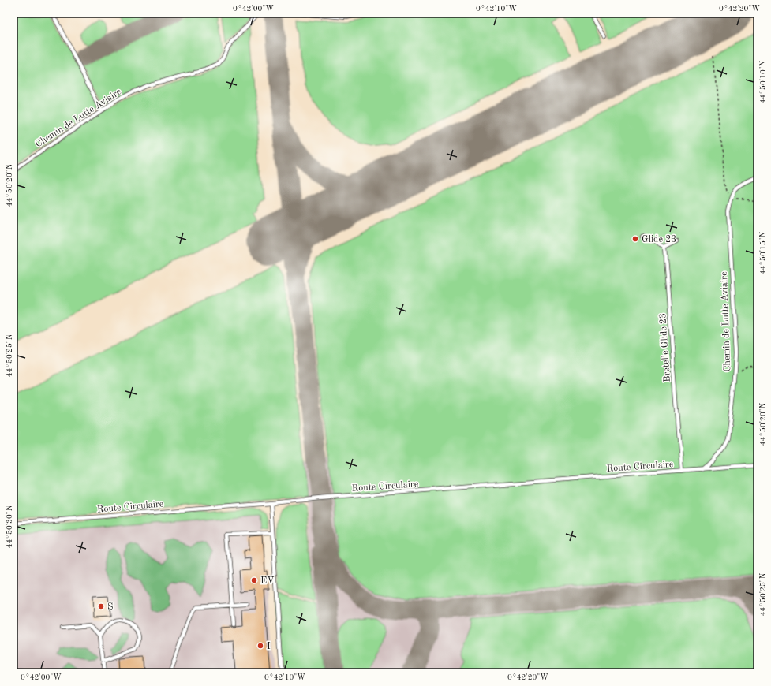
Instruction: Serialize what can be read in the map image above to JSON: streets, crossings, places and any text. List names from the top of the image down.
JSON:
{
  "streets": {
    "lane": ["Chemin de Lutte Aviaire", "Bretelle Glide 23", "Route Circulaire"]
  },
  "crossings": [
    ["Chemin de Lutte Aviaire", "Route Circulaire"],
    ["Bretelle Glide 23", "Route Circulaire"]
  ],
  "places": [
    "Glide 23",
    "EV",
    "S",
    "I"
  ],
  "coordinates": [
    "0°42'00\"W",
    "0°42'10\"W",
    "0°42'20\"W",
    "44°50'10\"N",
    "44°50'20\"N",
    "44°50'15\"N",
    "44°50'25\"N",
    "44°50'30\"N"
  ]
}
